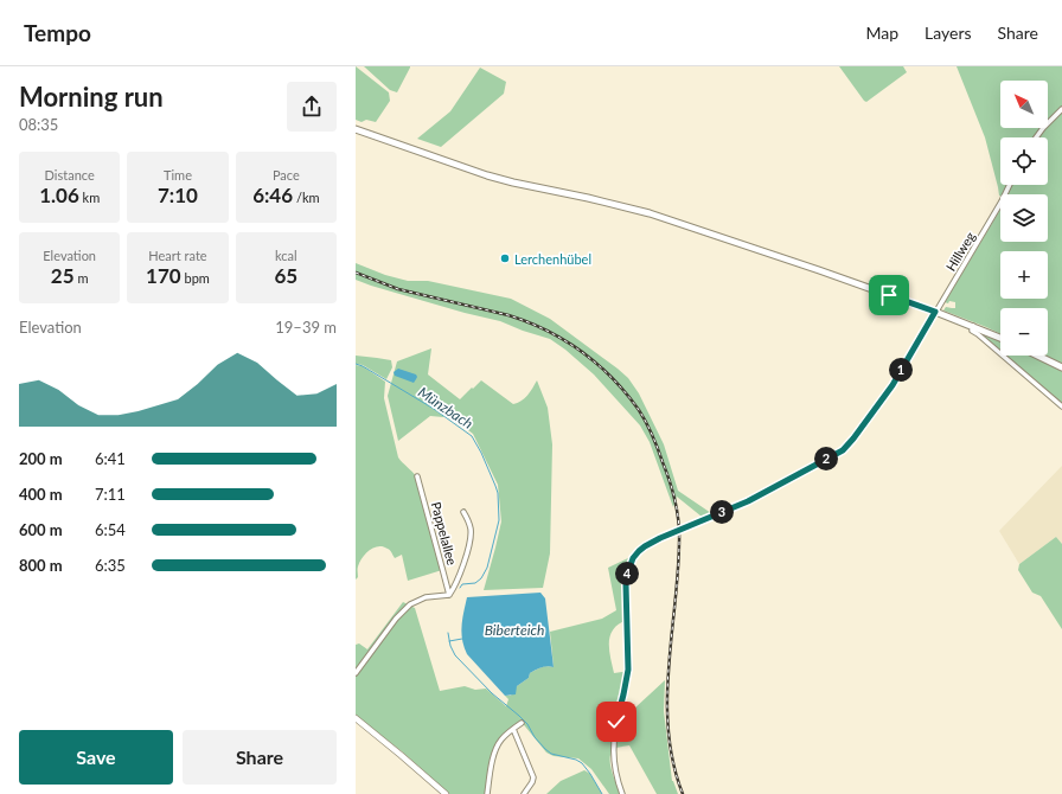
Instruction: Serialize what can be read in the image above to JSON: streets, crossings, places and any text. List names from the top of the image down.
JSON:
{
  "streets": {
    "street": ["Hillweg", "Pappelallee"]
  },
  "water": ["Münzbach", "Biberteich"],
  "places": ["Lerchenhübel"],
  "north": "top left",
  "page": {
    "header": "Tempo",
    "nav": ["Map", "Layers", "Share"],
    "heading": ["Morning run", "08:35"],
    "map_buttons": ["+", "−"],
    "stats": [
      ["Distance", "1.06 km"],
      ["Time", "7:10"],
      ["Pace", "6:46 /km"],
      ["Elevation", "25 m"],
      ["Heart rate", "170 bpm"],
      ["kcal", "65"]
    ],
    "chart": ["Elevation", "19–39 m"],
    "pins": [
      "1",
      "2",
      "3",
      "4"
    ],
    "list": [
      {
        "name": "200 m",
        "note": "6:41"
      },
      {
        "name": "400 m",
        "note": "7:11"
      },
      {
        "name": "600 m",
        "note": "6:54"
      },
      {
        "name": "800 m",
        "note": "6:35"
      }
    ],
    "buttons": ["Save", "Share"]
  }
}
